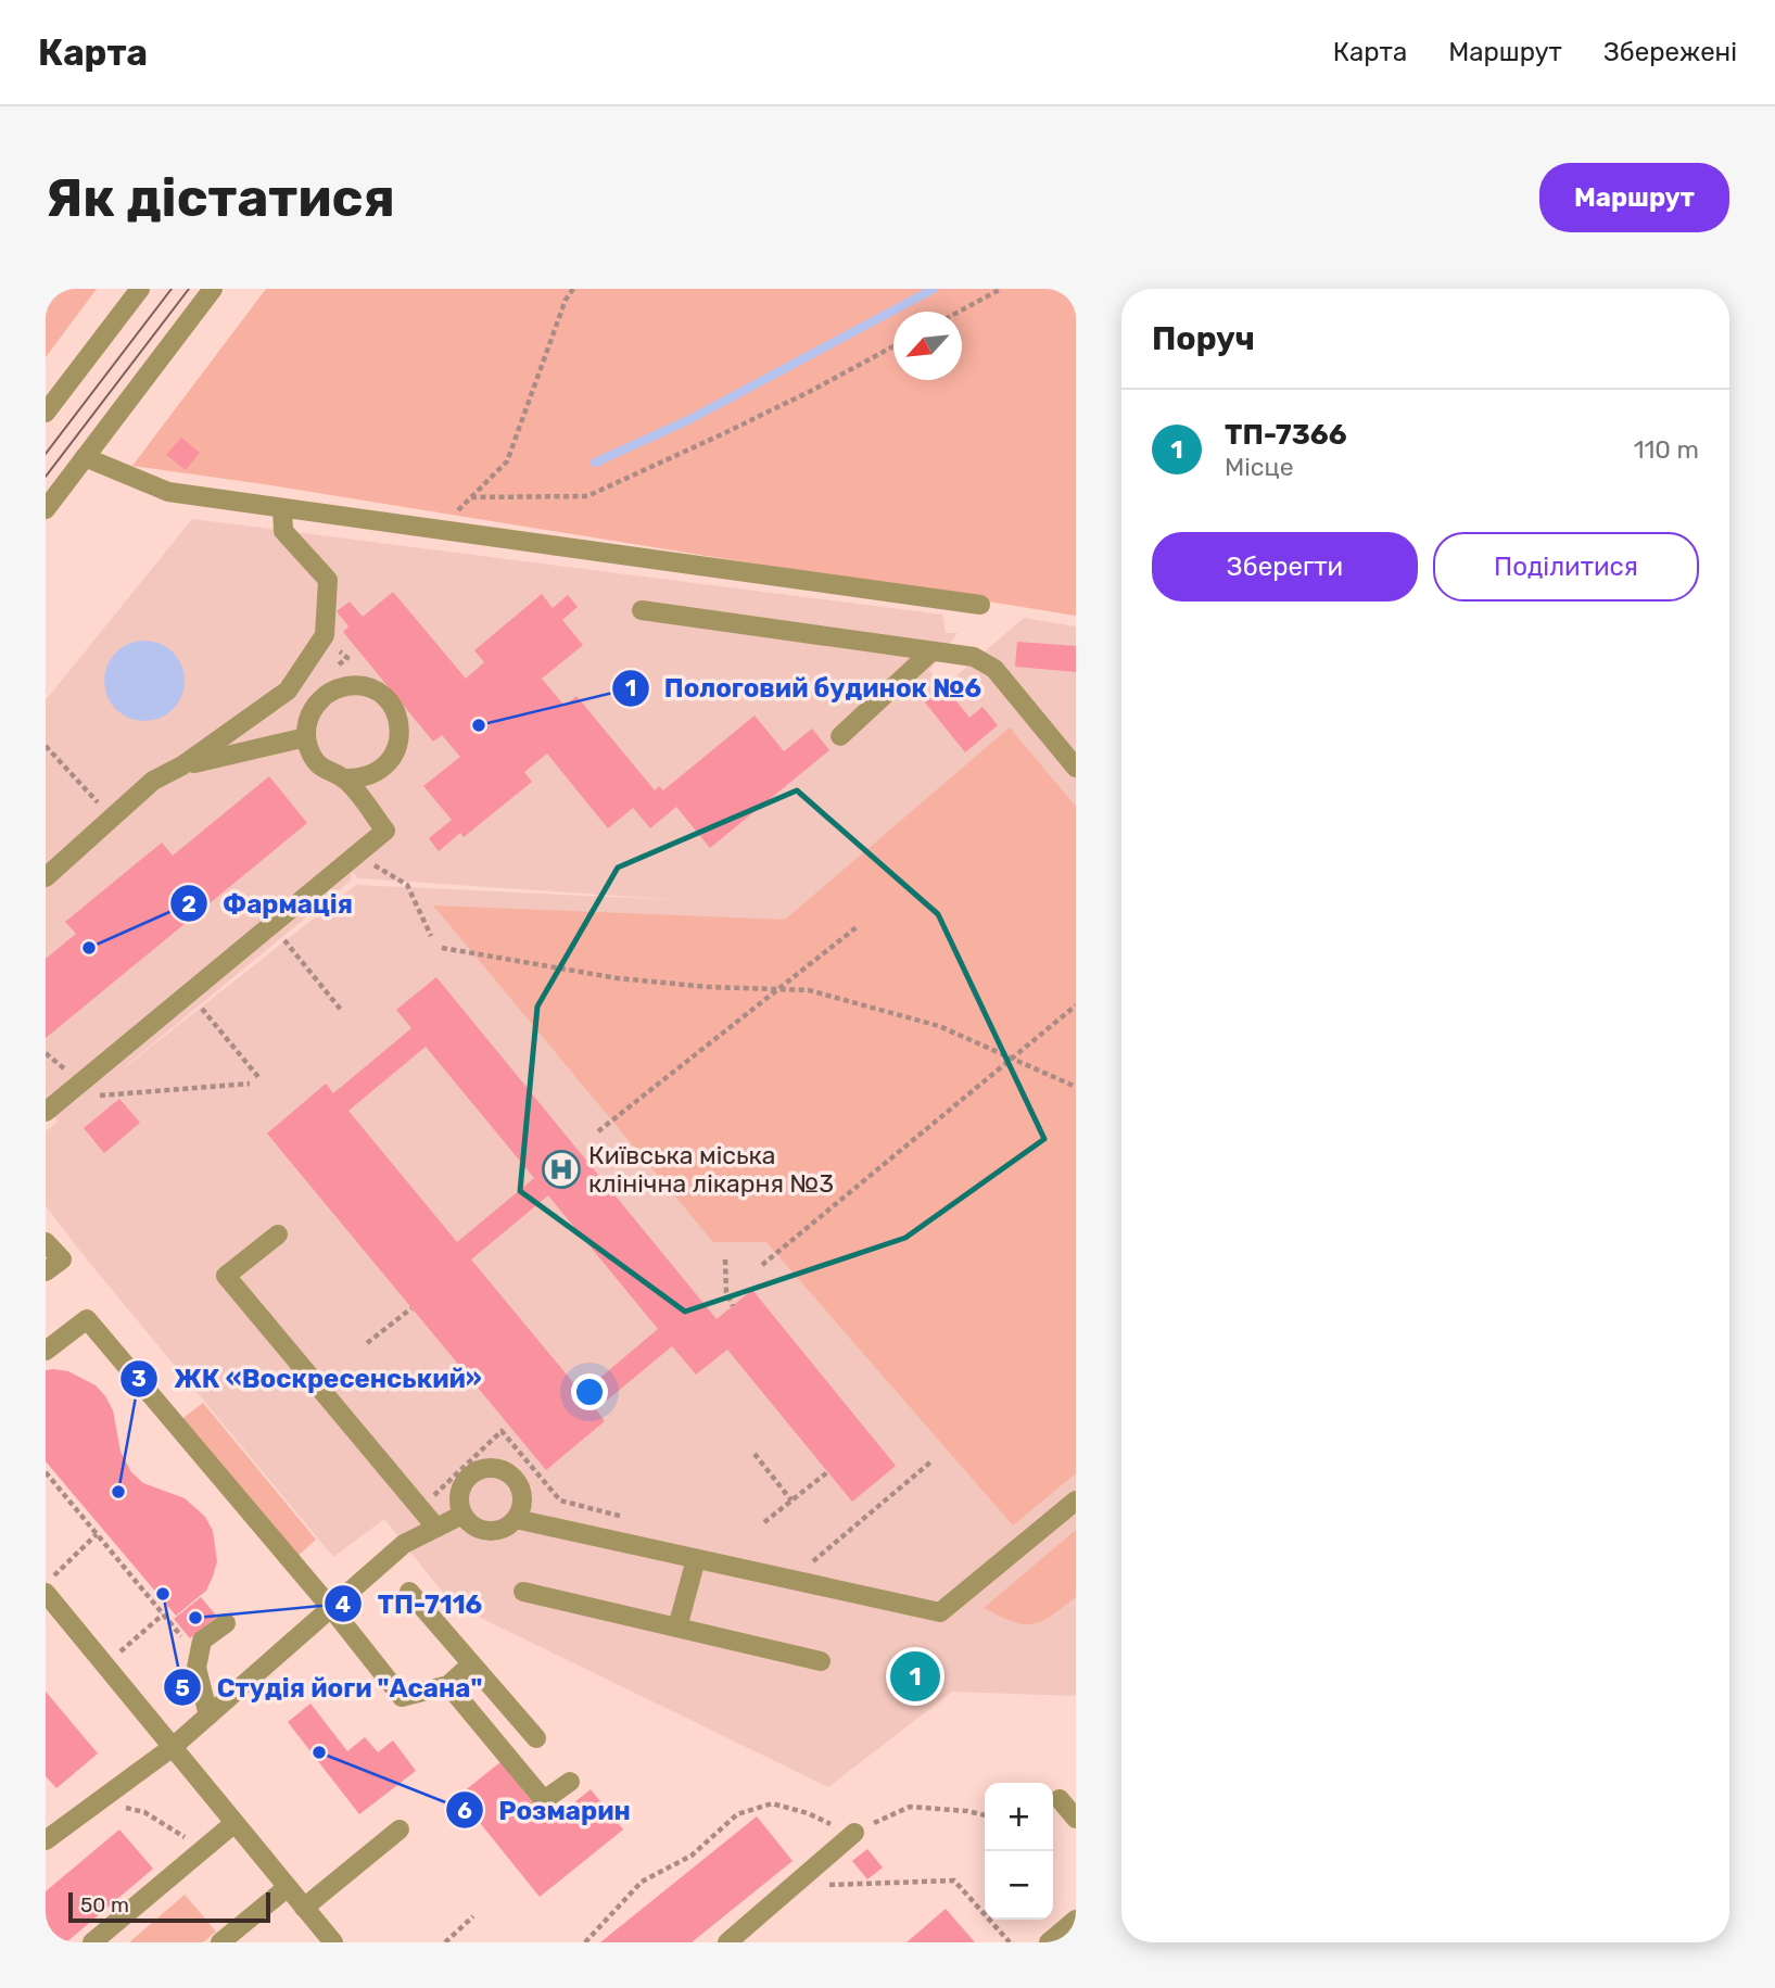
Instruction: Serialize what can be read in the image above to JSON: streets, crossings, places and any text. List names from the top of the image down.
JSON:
{
  "places": {
    "other": [
      "Пологовий будинок №6",
      "Фармація",
      "ЖК «Воскресенський»",
      "Студія йоги \"Асана\"",
      "ТП-7116",
      "Розмарин"
    ],
    "hospital": ["Київська міська клінічна лікарня №3"]
  },
  "scale_bar": "50 m",
  "north": "bottom left",
  "page": {
    "header": "Карта",
    "nav": ["Карта", "Маршрут", "Збережені"],
    "buttons": [
      "Маршрут",
      ["Зберегти", "Поділитися"]
    ],
    "title": "Як дістатися",
    "heading": "Поруч",
    "list": [
      {
        "mark": "1",
        "name": "ТП-7366",
        "note": "Місце",
        "value": "110 m"
      }
    ],
    "pins": "1",
    "map_buttons": ["+", "−"],
    "scale": "50 m"
  }
}
